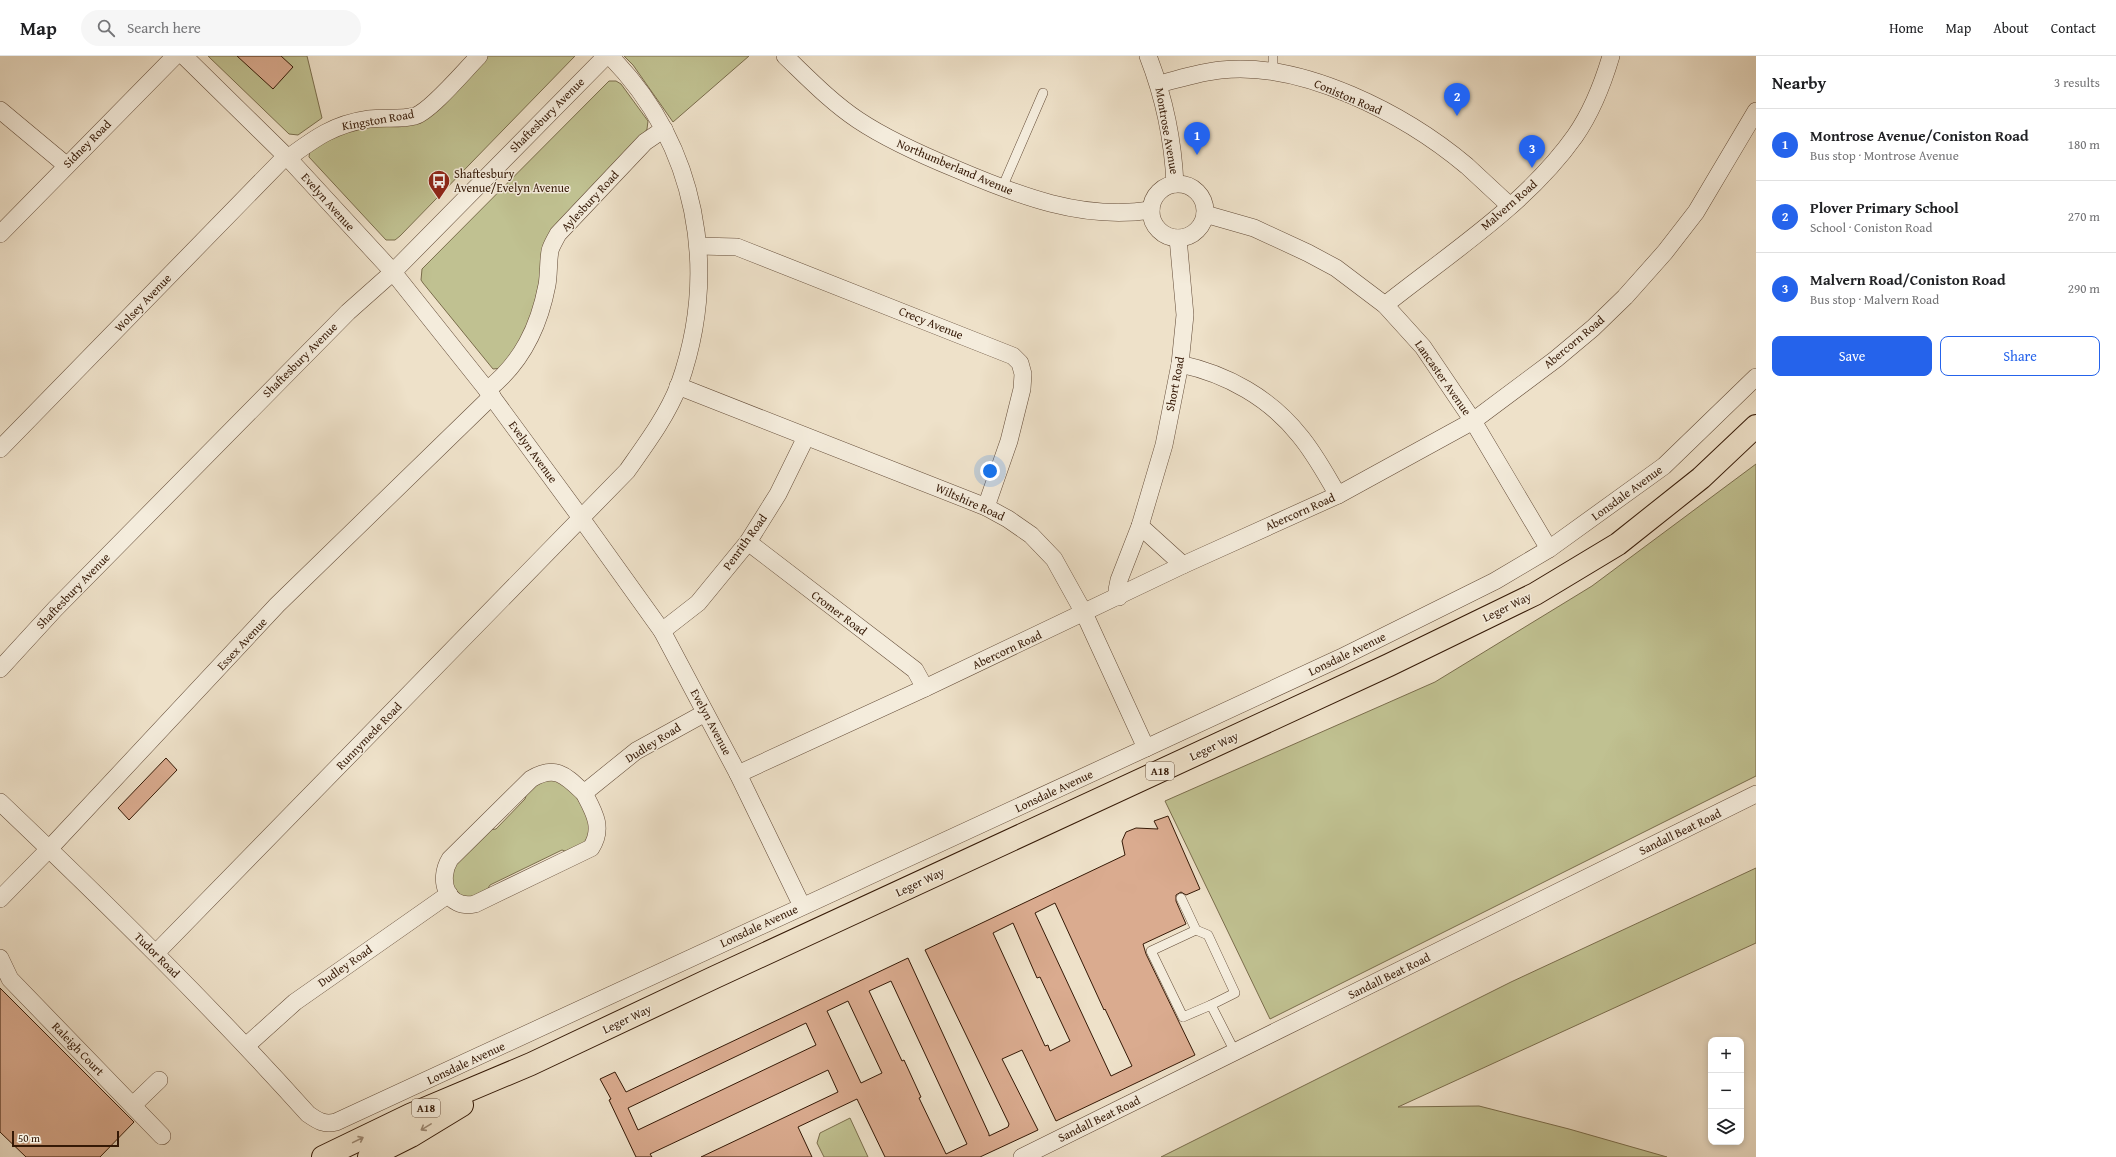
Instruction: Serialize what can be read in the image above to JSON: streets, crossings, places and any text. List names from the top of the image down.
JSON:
{
  "streets": {
    "highway": ["Leger Way", "A18"],
    "street": [
      "Coniston Road",
      "Shaftesbury Avenue",
      "Kingston Road",
      "Montrose Avenue",
      "Sidney Road",
      "Northumberland Avenue",
      "Aylesbury Road",
      "Evelyn Avenue",
      "Malvern Road",
      "Wolsey Avenue",
      "Crecy Avenue",
      "Abercorn Road",
      "Lancaster Avenue",
      "Short Road",
      "Lonsdale Avenue",
      "Wiltshire Road",
      "Penrith Road",
      "Cromer Road",
      "Essex Avenue",
      "Runnymede Road",
      "Dudley Road",
      "Sandall Beat Road",
      "Tudor Road",
      "Raleigh Court"
    ]
  },
  "crossings": [
    ["Coniston Road", "Montrose Avenue"],
    ["Coniston Road", "Malvern Road"],
    ["Shaftesbury Avenue", "Evelyn Avenue"],
    ["Kingston Road", "Evelyn Avenue"],
    ["Kingston Road", "Wolsey Avenue"],
    ["Montrose Avenue", "Northumberland Avenue"],
    ["Montrose Avenue", "Lancaster Avenue"],
    ["Montrose Avenue", "Short Road"],
    ["Northumberland Avenue", "Lancaster Avenue"],
    ["Northumberland Avenue", "Short Road"],
    ["Aylesbury Road", "Evelyn Avenue"],
    ["Aylesbury Road", "Essex Avenue"],
    ["Aylesbury Road", "Runnymede Road"],
    ["Evelyn Avenue", "Wolsey Avenue"],
    ["Evelyn Avenue", "Abercorn Road"],
    ["Evelyn Avenue", "Lonsdale Avenue"],
    ["Evelyn Avenue", "Penrith Road"],
    ["Evelyn Avenue", "Essex Avenue"],
    ["Evelyn Avenue", "Runnymede Road"],
    ["Evelyn Avenue", "Dudley Road"],
    ["Malvern Road", "Lancaster Avenue"],
    ["Crecy Avenue", "Wiltshire Road"],
    ["Crecy Avenue", "Runnymede Road"],
    ["Abercorn Road", "Lancaster Avenue"],
    ["Abercorn Road", "Short Road"],
    ["Abercorn Road", "Wiltshire Road"],
    ["Abercorn Road", "Cromer Road"],
    ["Lancaster Avenue", "Short Road"],
    ["Lancaster Avenue", "Lonsdale Avenue"],
    ["Lonsdale Avenue", "Wiltshire Road"],
    ["Lonsdale Avenue", "Tudor Road"],
    ["Wiltshire Road", "Penrith Road"],
    ["Wiltshire Road", "Runnymede Road"],
    ["Penrith Road", "Cromer Road"],
    ["Essex Avenue", "Tudor Road"],
    ["Runnymede Road", "Tudor Road"],
    ["Dudley Road", "Tudor Road"]
  ],
  "places": {
    "bus stop": ["Shaftesbury Avenue/Evelyn Avenue"]
  },
  "scale_bar": "50 m",
  "page": {
    "header": "Map",
    "search": "Search here",
    "nav": [
      "Home",
      "Map",
      "About",
      "Contact"
    ],
    "heading": ["Nearby", "3 results"],
    "pins": ["2", "1", "3"],
    "list": [
      {
        "mark": "1",
        "name": "Montrose Avenue/Coniston Road",
        "note": "Bus stop · Montrose Avenue",
        "value": "180 m"
      },
      {
        "mark": "2",
        "name": "Plover Primary School",
        "note": "School · Coniston Road",
        "value": "270 m"
      },
      {
        "mark": "3",
        "name": "Malvern Road/Coniston Road",
        "note": "Bus stop · Malvern Road",
        "value": "290 m"
      }
    ],
    "buttons": ["Save", "Share"],
    "map_buttons": ["+", "−"],
    "scale": "50 m"
  }
}
